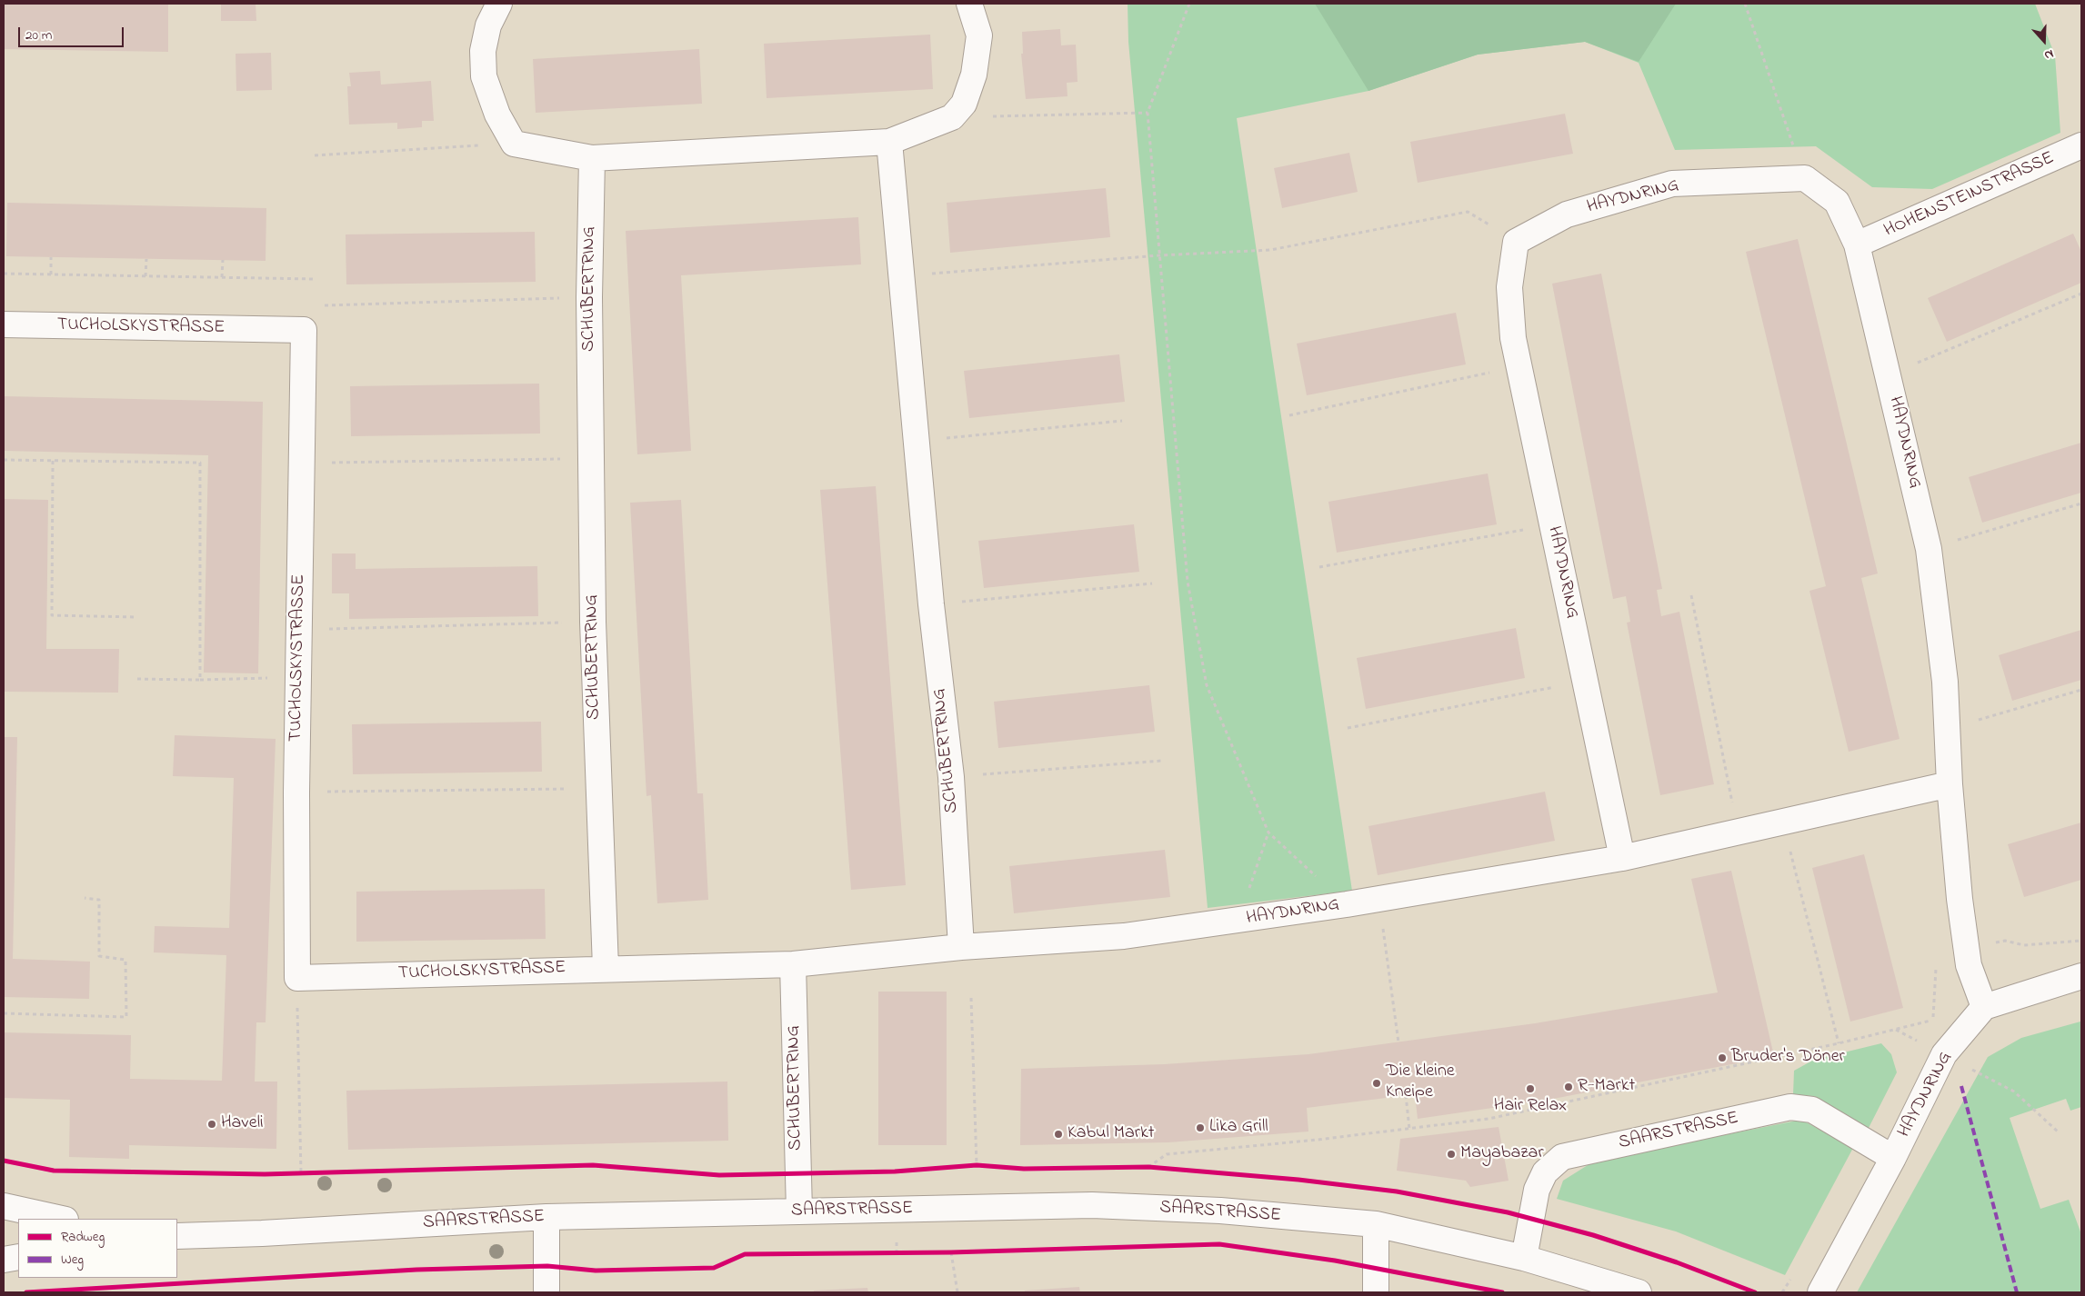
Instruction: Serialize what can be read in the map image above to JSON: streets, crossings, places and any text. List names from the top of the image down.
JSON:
{
  "streets": {
    "street": [
      "HOHENSTEINSTRASSE",
      "HAYDNRING",
      "SCHUBERTRING",
      "TUCHOLSKYSTRASSE",
      "SAARSTRASSE"
    ]
  },
  "crossings": [
    ["HOHENSTEINSTRASSE", "HAYDNRING"],
    ["HAYDNRING", "SCHUBERTRING"],
    ["HAYDNRING", "SAARSTRASSE"],
    ["SCHUBERTRING", "TUCHOLSKYSTRASSE"],
    ["SCHUBERTRING", "SAARSTRASSE"]
  ],
  "places": [
    "Bruder's Döner",
    "Die kleine Kneipe",
    "R-Markt",
    "Hair Relax",
    "Haveli",
    "Lika Grill",
    "Kabul Markt",
    "Mayabazar"
  ],
  "legend": ["Radweg", "Weg"],
  "scale_bar": "20 m",
  "north": "bottom"
}
